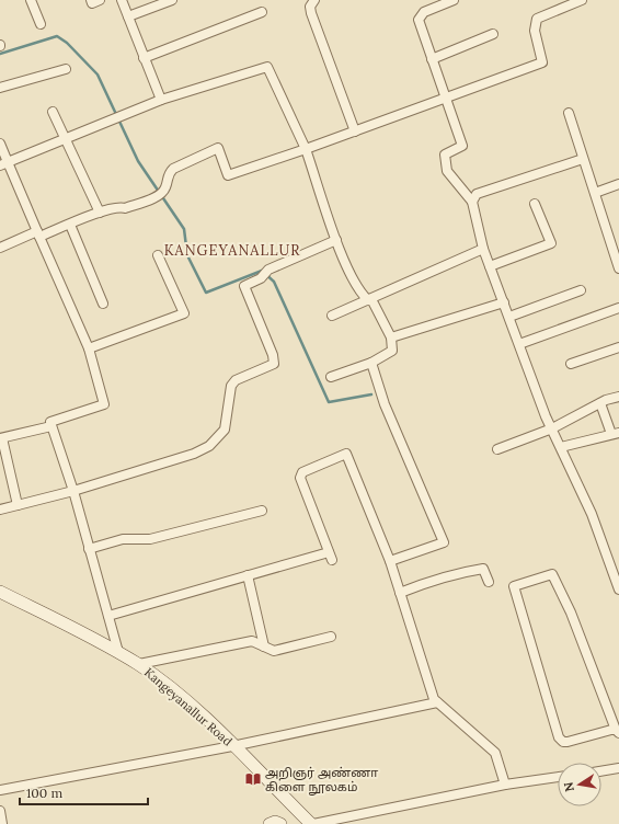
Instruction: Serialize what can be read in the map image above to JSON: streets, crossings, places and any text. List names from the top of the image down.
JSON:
{
  "streets": {
    "street": ["Kangeyanallur Road"]
  },
  "districts": ["KANGEYANALLUR"],
  "places": {
    "library": ["அறிஞர் அண்ணா கிளை நூலகம்"]
  },
  "scale_bar": "100 m",
  "north": "left"
}
